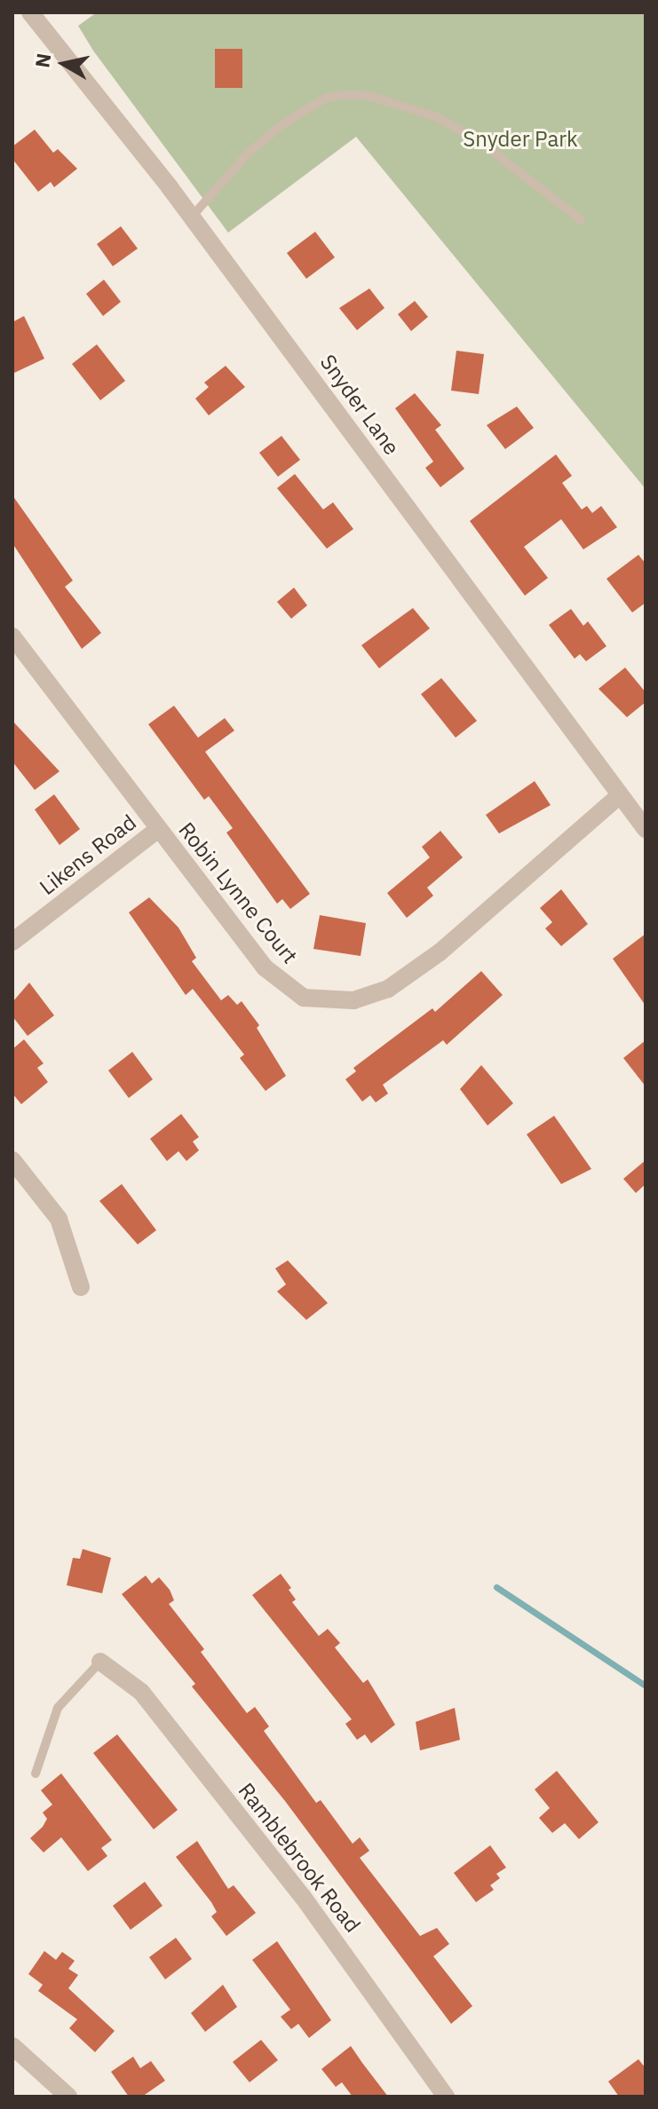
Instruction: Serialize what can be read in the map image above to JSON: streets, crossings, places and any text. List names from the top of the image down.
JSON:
{
  "streets": {
    "street": [
      "Snyder Lane",
      "Likens Road",
      "Robin Lynne Court",
      "Ramblebrook Road"
    ]
  },
  "crossings": [
    ["Snyder Lane", "Robin Lynne Court"],
    ["Likens Road", "Robin Lynne Court"]
  ],
  "parks": ["Snyder Park"],
  "north": "left"
}
